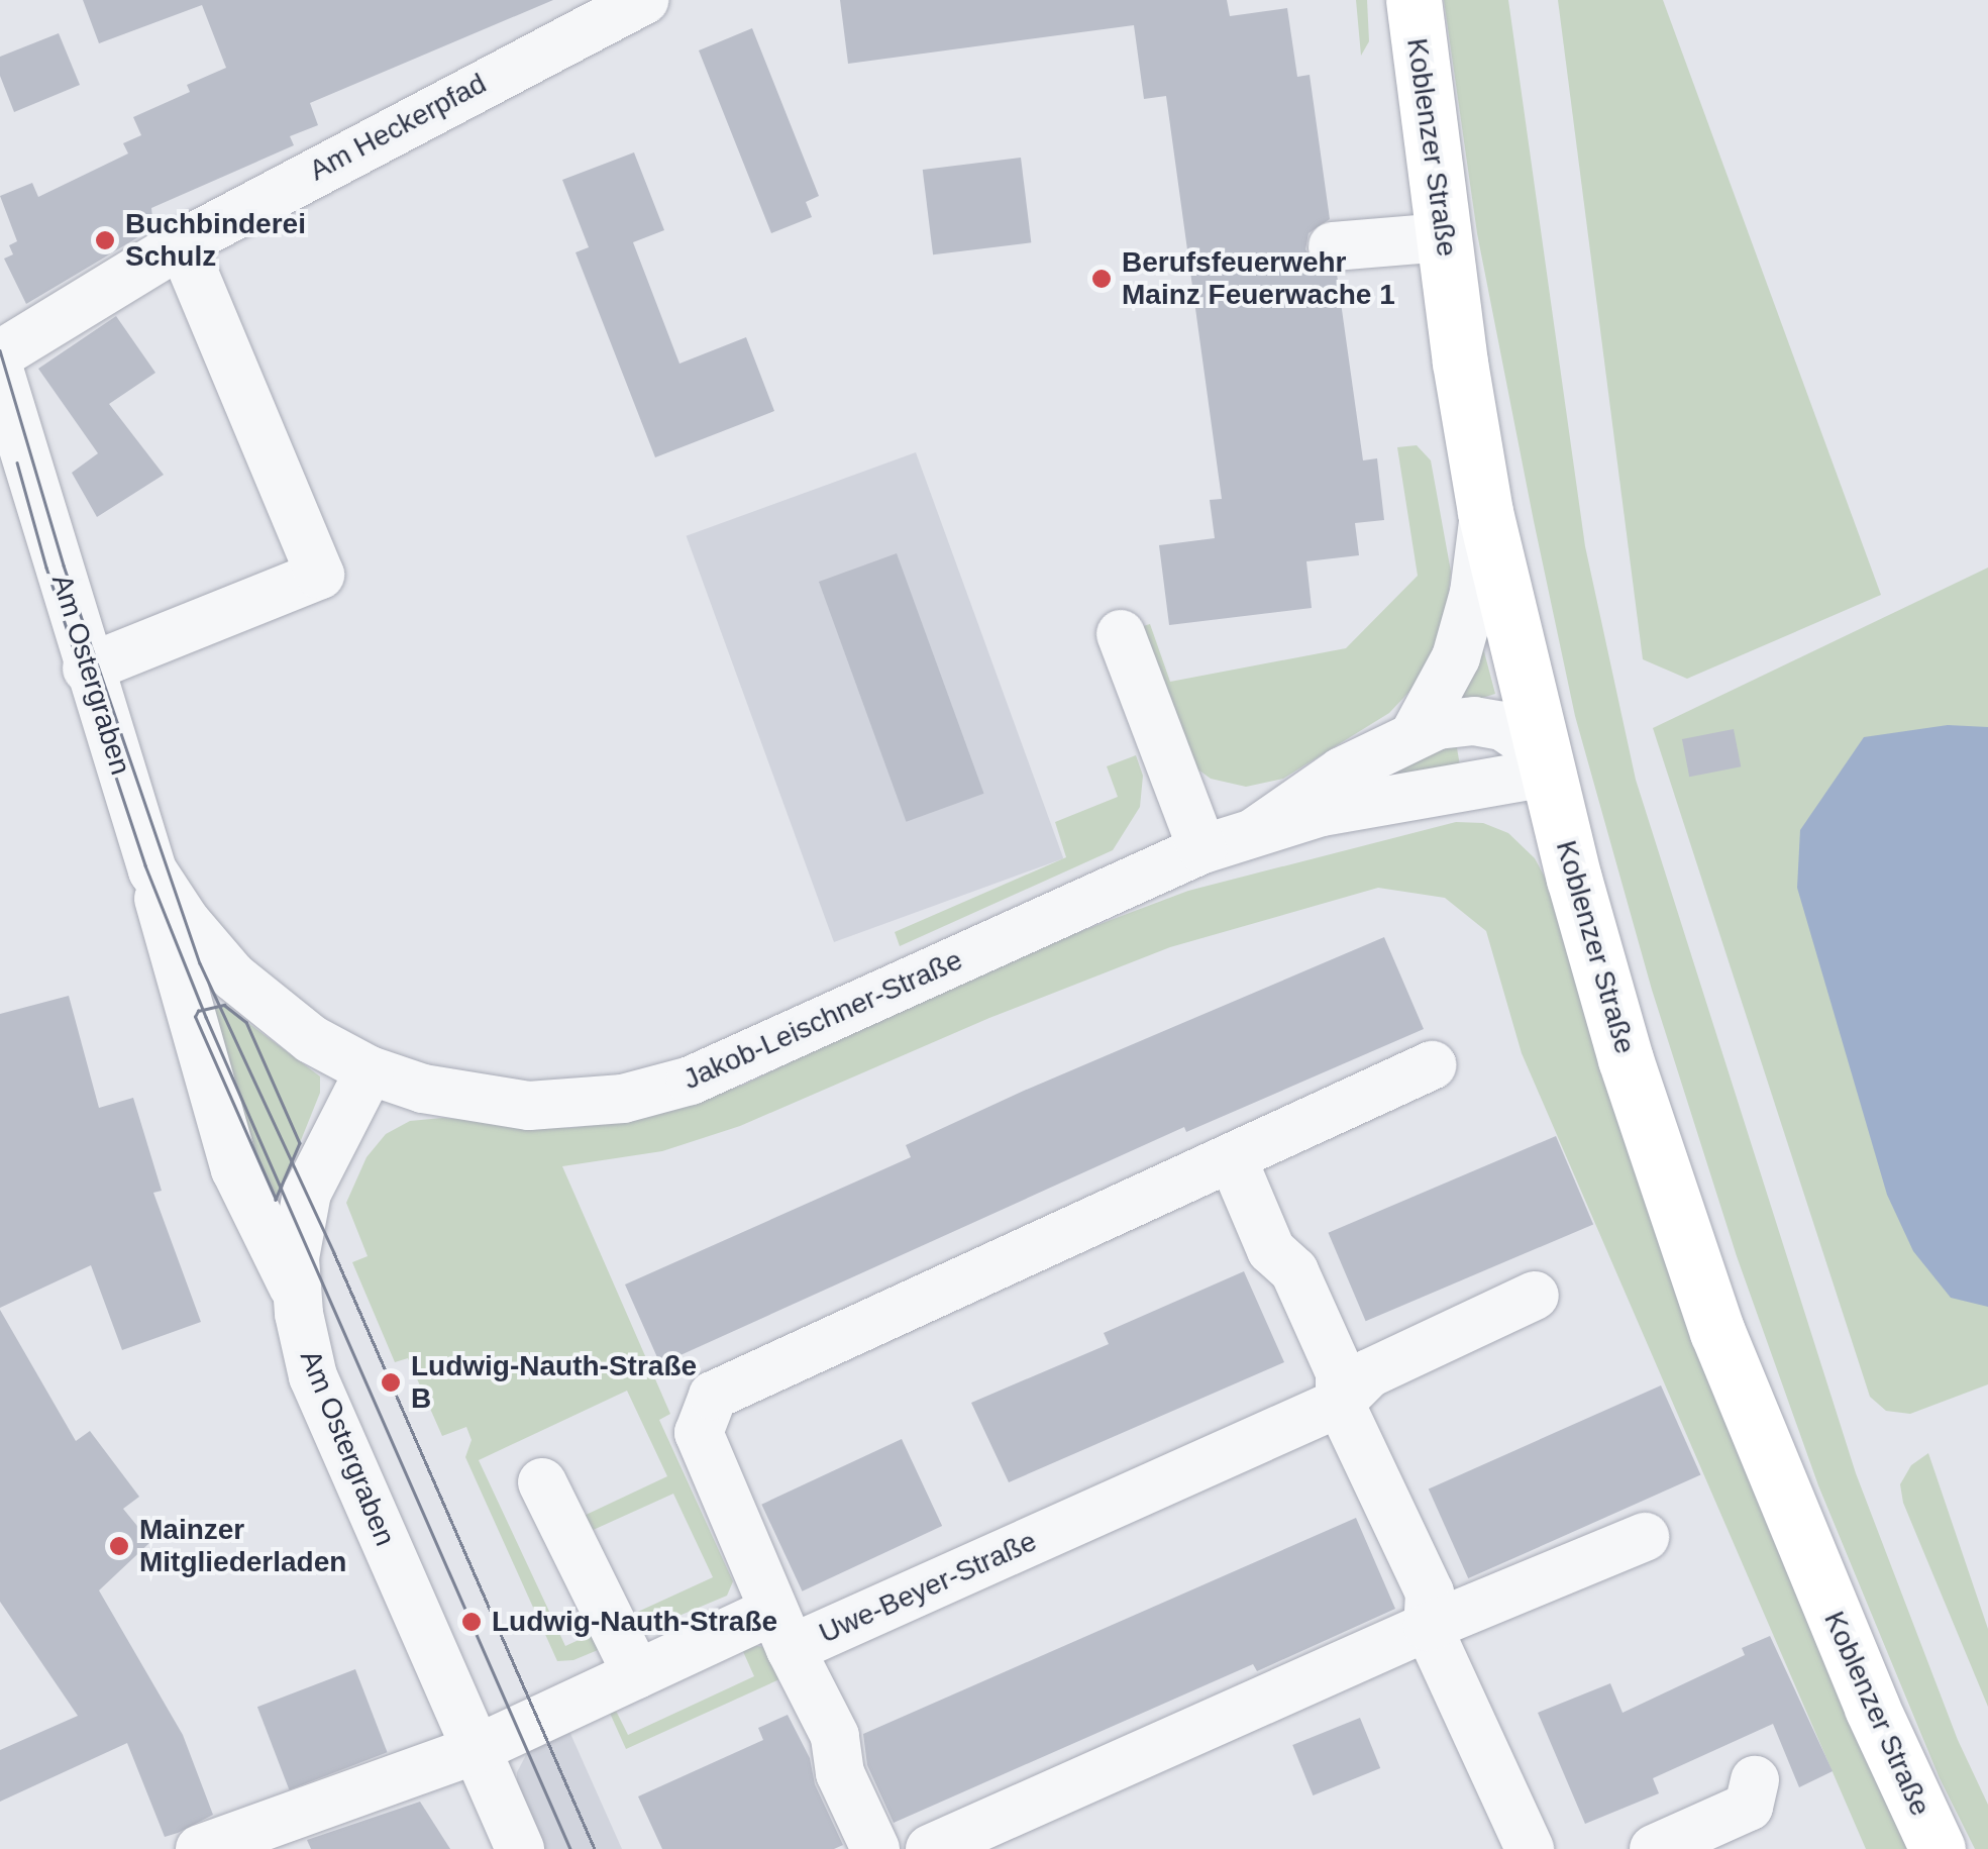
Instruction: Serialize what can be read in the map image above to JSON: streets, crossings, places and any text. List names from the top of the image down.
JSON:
{
  "streets": {
    "main road": ["Koblenzer Straße"],
    "street": [
      "Am Heckerpfad",
      "Am Ostergraben",
      "Jakob-Leischner-Straße",
      "Uwe-Beyer-Straße"
    ]
  },
  "crossings": [
    ["Koblenzer Straße", "Jakob-Leischner-Straße"],
    ["Am Ostergraben", "Jakob-Leischner-Straße"]
  ],
  "places": [
    "Buchbinderei Schulz",
    "Berufsfeuerwehr Mainz Feuerwache 1",
    "Ludwig-Nauth-Straße B",
    "Mainzer Mitgliederladen",
    "Ludwig-Nauth-Straße"
  ]
}
